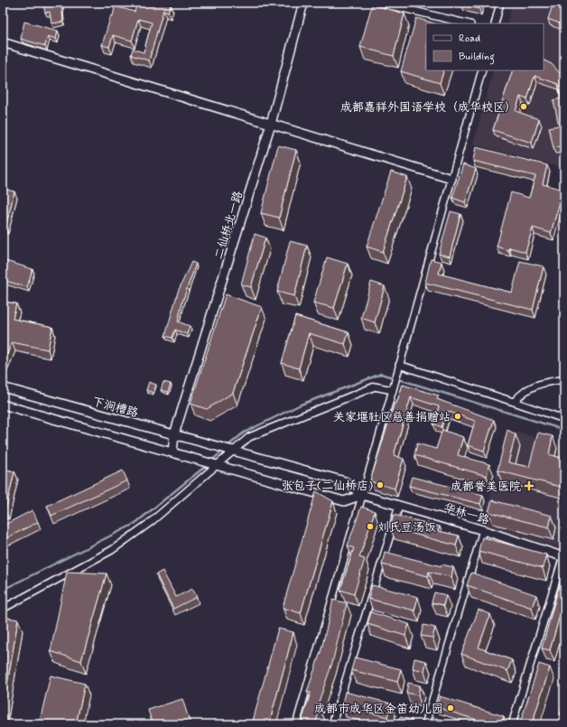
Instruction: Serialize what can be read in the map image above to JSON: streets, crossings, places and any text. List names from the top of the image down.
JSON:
{
  "streets": {
    "street": ["二仙桥北一路", "下涧槽路", "华林一路"]
  },
  "crossings": [
    ["二仙桥北一路", "下涧槽路"],
    ["下涧槽路", "华林一路"]
  ],
  "places": {
    "other": [
      "成都嘉祥外国语学校（成华校区）",
      "关家堰社区慈善捐赠站",
      "张包子(二仙桥店)",
      "刘氏豆汤饭",
      "成都市成华区金笛幼儿园"
    ],
    "health": ["成都誉美医院"]
  },
  "legend": ["Road", "Building"]
}
